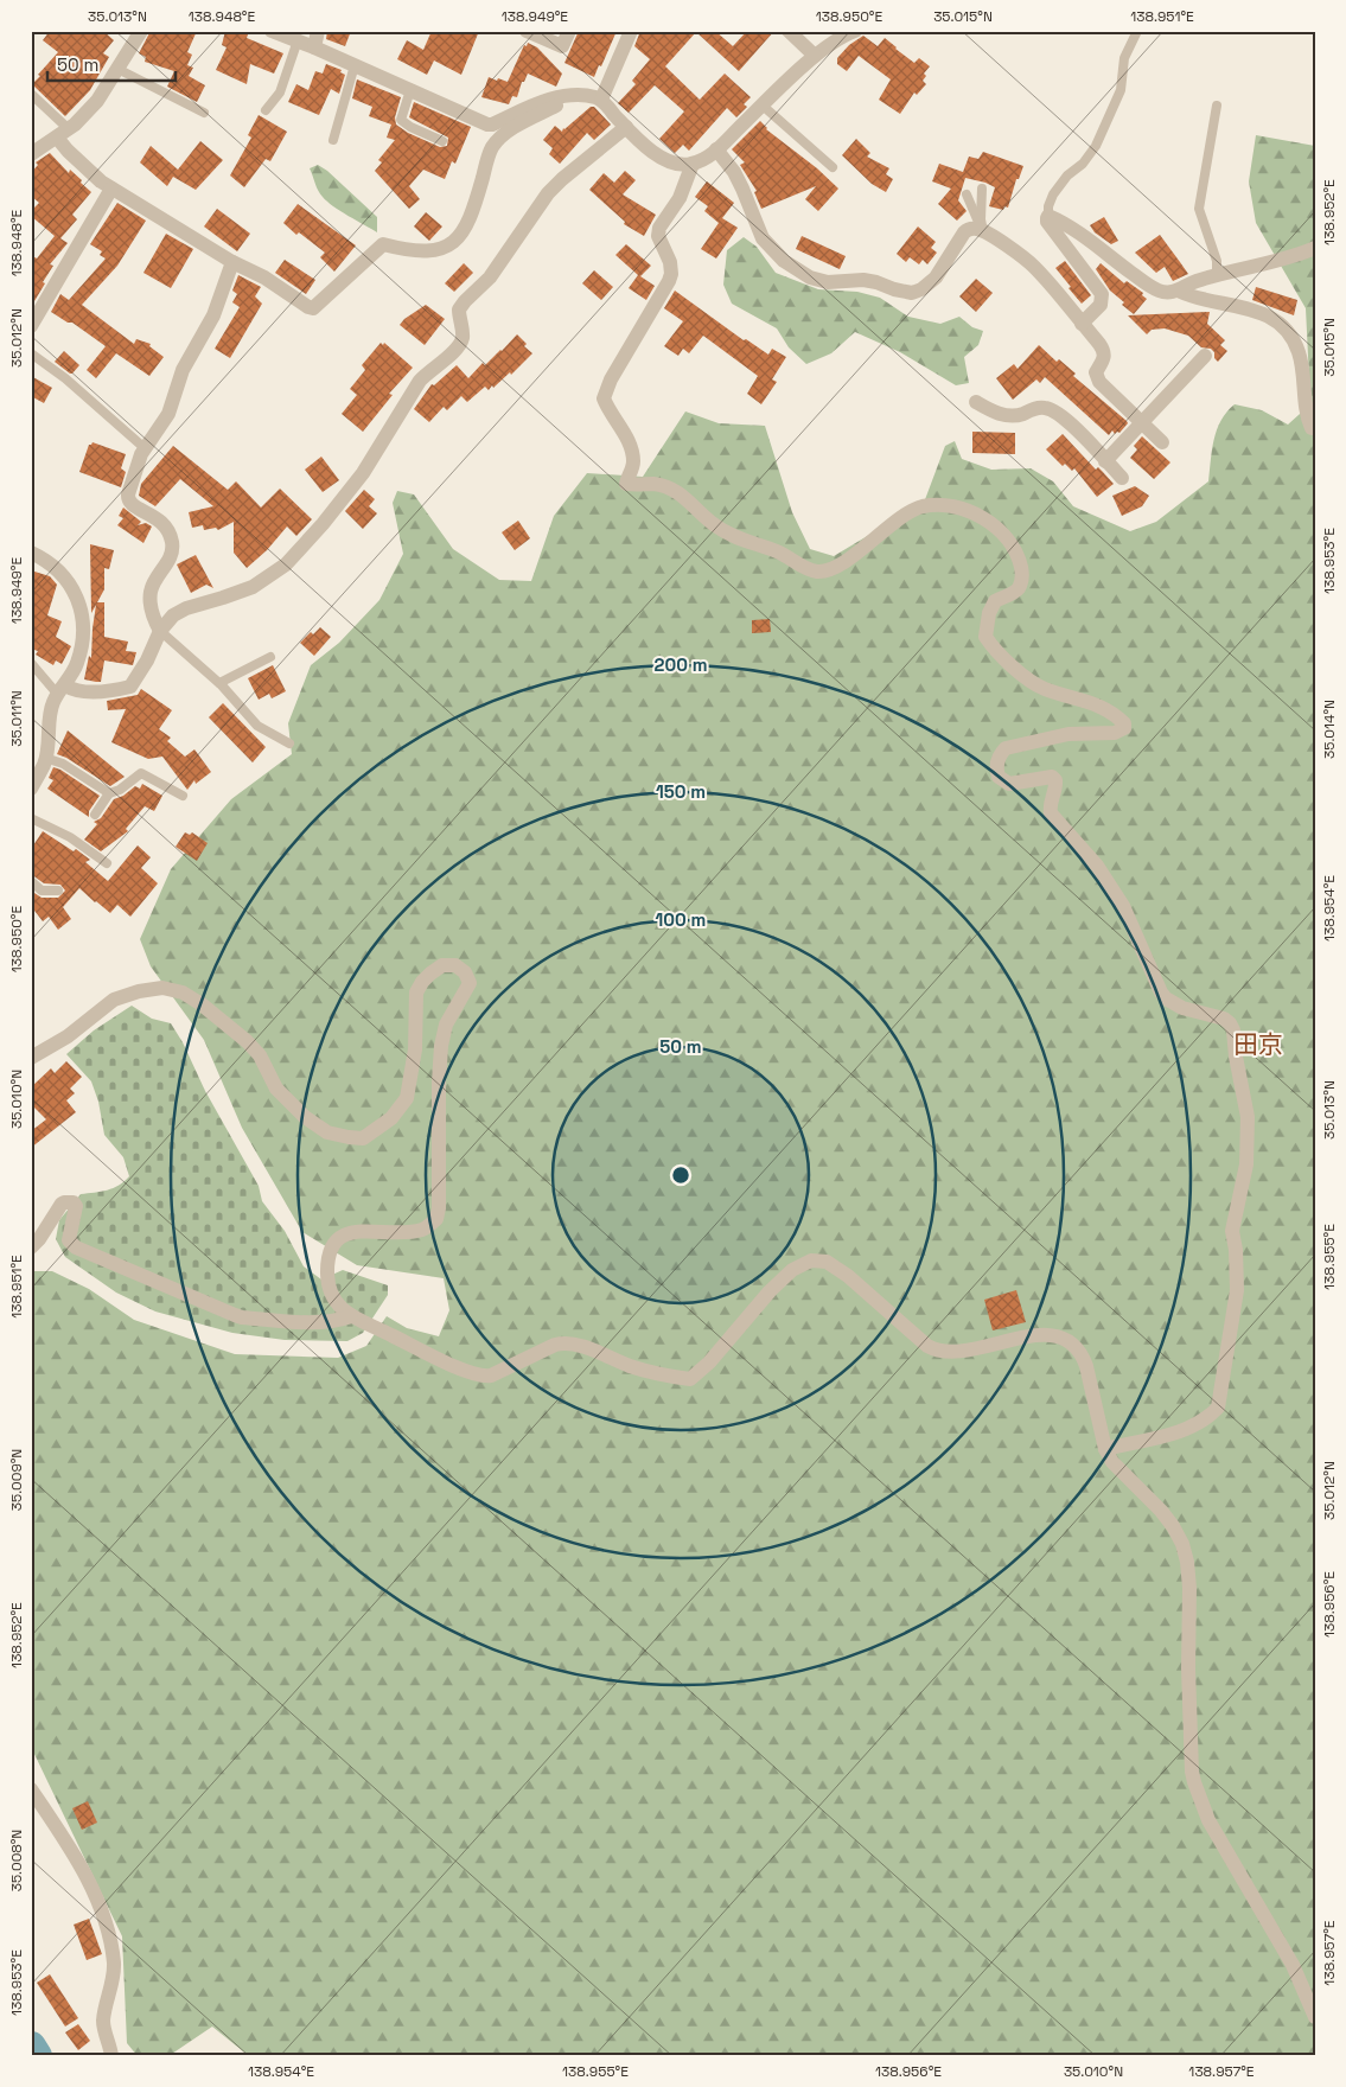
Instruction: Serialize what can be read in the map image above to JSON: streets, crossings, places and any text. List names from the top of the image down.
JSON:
{
  "districts": ["田京"],
  "scale_bar": "50 m",
  "coordinates": [
    "35.013°N",
    "138.948°E",
    "138.949°E",
    "138.950°E",
    "35.015°N",
    "138.951°E",
    "138.952°E",
    "35.012°N",
    "138.953°E",
    "35.011°N",
    "35.014°N",
    "138.954°E",
    "35.010°N",
    "138.955°E",
    "35.009°N",
    "138.956°E",
    "35.008°N",
    "138.957°E"
  ],
  "rings": [
    "200 m",
    "150 m",
    "100 m",
    "50 m"
  ]
}
